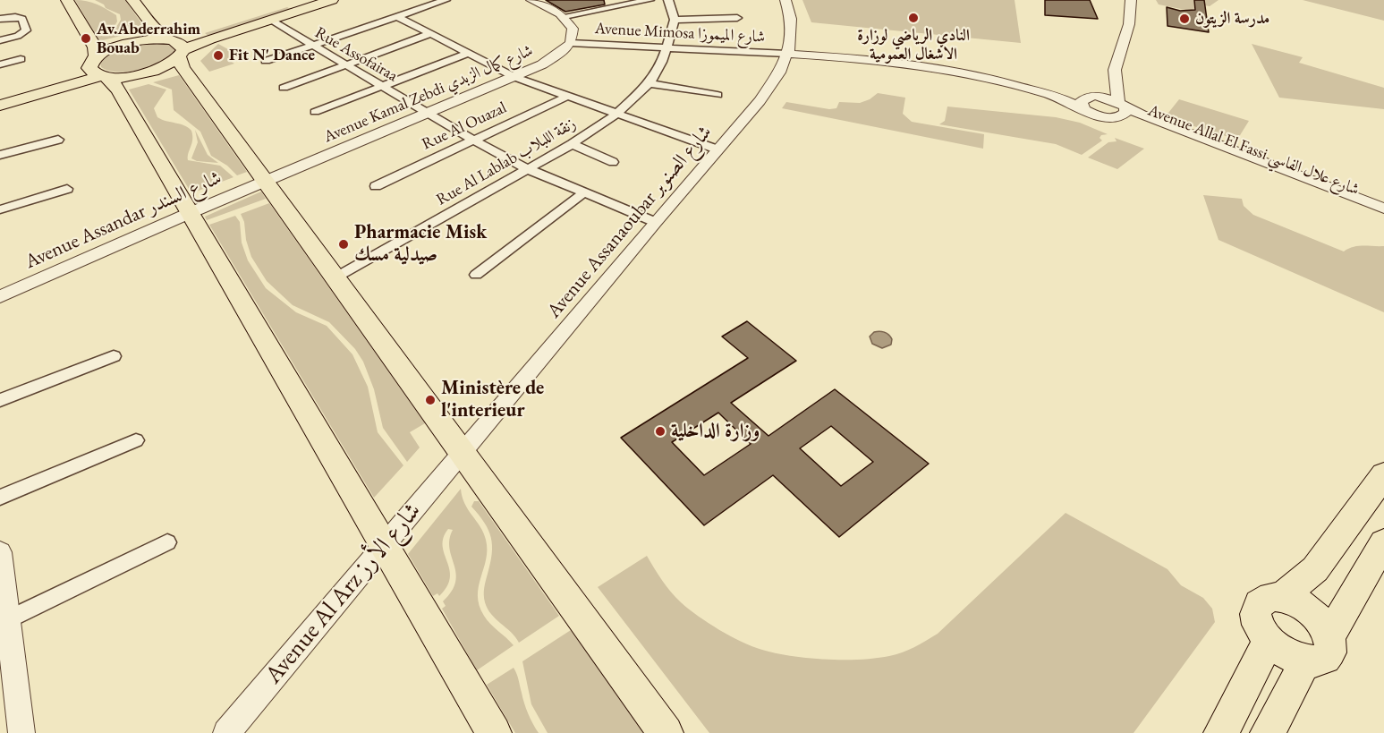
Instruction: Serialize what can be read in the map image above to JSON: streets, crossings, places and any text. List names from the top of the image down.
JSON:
{
  "streets": {
    "street": [
      "Avenue Mimosa شارع الميموزا",
      "Rue Assofairaa",
      "Avenue Kamal Zebdi شارع كمال الزبدي",
      "Rue Al Ouazal",
      "Avenue Allal El Fassi شارع علال الفاسي",
      "Rue Al Lablab زنقة اللبلاب",
      "Avenue Assandar شارع السندر",
      "Avenue Assanaoubar شارع الصنوبر",
      "Avenue Al Arz شارع الأرز"
    ]
  },
  "crossings": [
    ["Avenue Mimosa شارع الميموزا", "Avenue Kamal Zebdi شارع كمال الزبدي"],
    ["Avenue Mimosa شارع الميموزا", "Rue Al Lablab زنقة اللبلاب"],
    ["Avenue Mimosa شارع الميموزا", "Avenue Assanaoubar شارع الصنوبر"],
    ["Rue Assofairaa", "Avenue Kamal Zebdi شارع كمال الزبدي"],
    ["Rue Assofairaa", "Rue Al Ouazal"],
    ["Rue Assofairaa", "Rue Al Lablab زنقة اللبلاب"],
    ["Rue Assofairaa", "Avenue Assanaoubar شارع الصنوبر"],
    ["Avenue Kamal Zebdi شارع كمال الزبدي", "Avenue Assandar شارع السندر"],
    ["Avenue Assanaoubar شارع الصنوبر", "Avenue Al Arz شارع الأرز"]
  ],
  "places": [
    "النادي الرياضي لوزارة الاشغال العمومية",
    "مدرسة الزيتون",
    "Av.Abderrahim Bouab",
    "Fit N' Dance",
    "Pharmacie Misk صيدلية مسك",
    "Ministère de l'interieur",
    "وزارة الداخلية"
  ]
}
